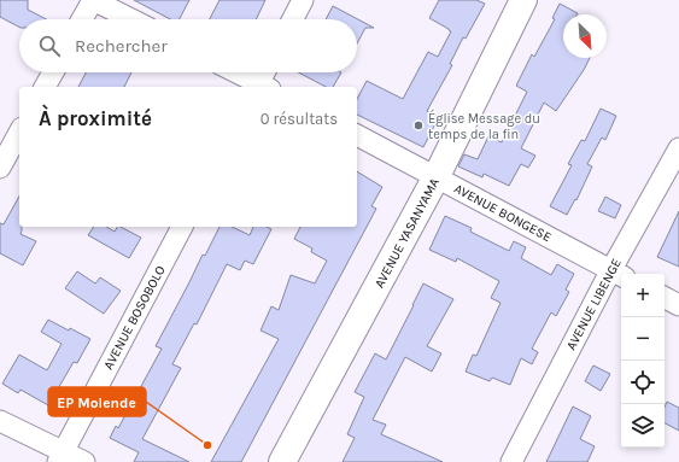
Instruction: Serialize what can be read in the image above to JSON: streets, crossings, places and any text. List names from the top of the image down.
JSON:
{
  "streets": {
    "street": [
      "AVENUE BONGESE",
      "AVENUE YASANYAMA",
      "AVENUE LIBENGE",
      "AVENUE BOSOBOLO"
    ]
  },
  "crossings": [
    ["AVENUE BONGESE", "AVENUE YASANYAMA"],
    ["AVENUE BONGESE", "AVENUE LIBENGE"]
  ],
  "places": ["Église Message du temps de la fin", "EP Molende"],
  "north": "bottom right",
  "page": {
    "search": "Rechercher",
    "heading": ["À proximité", "0 résultats"],
    "map_buttons": ["+", "−"]
  }
}
